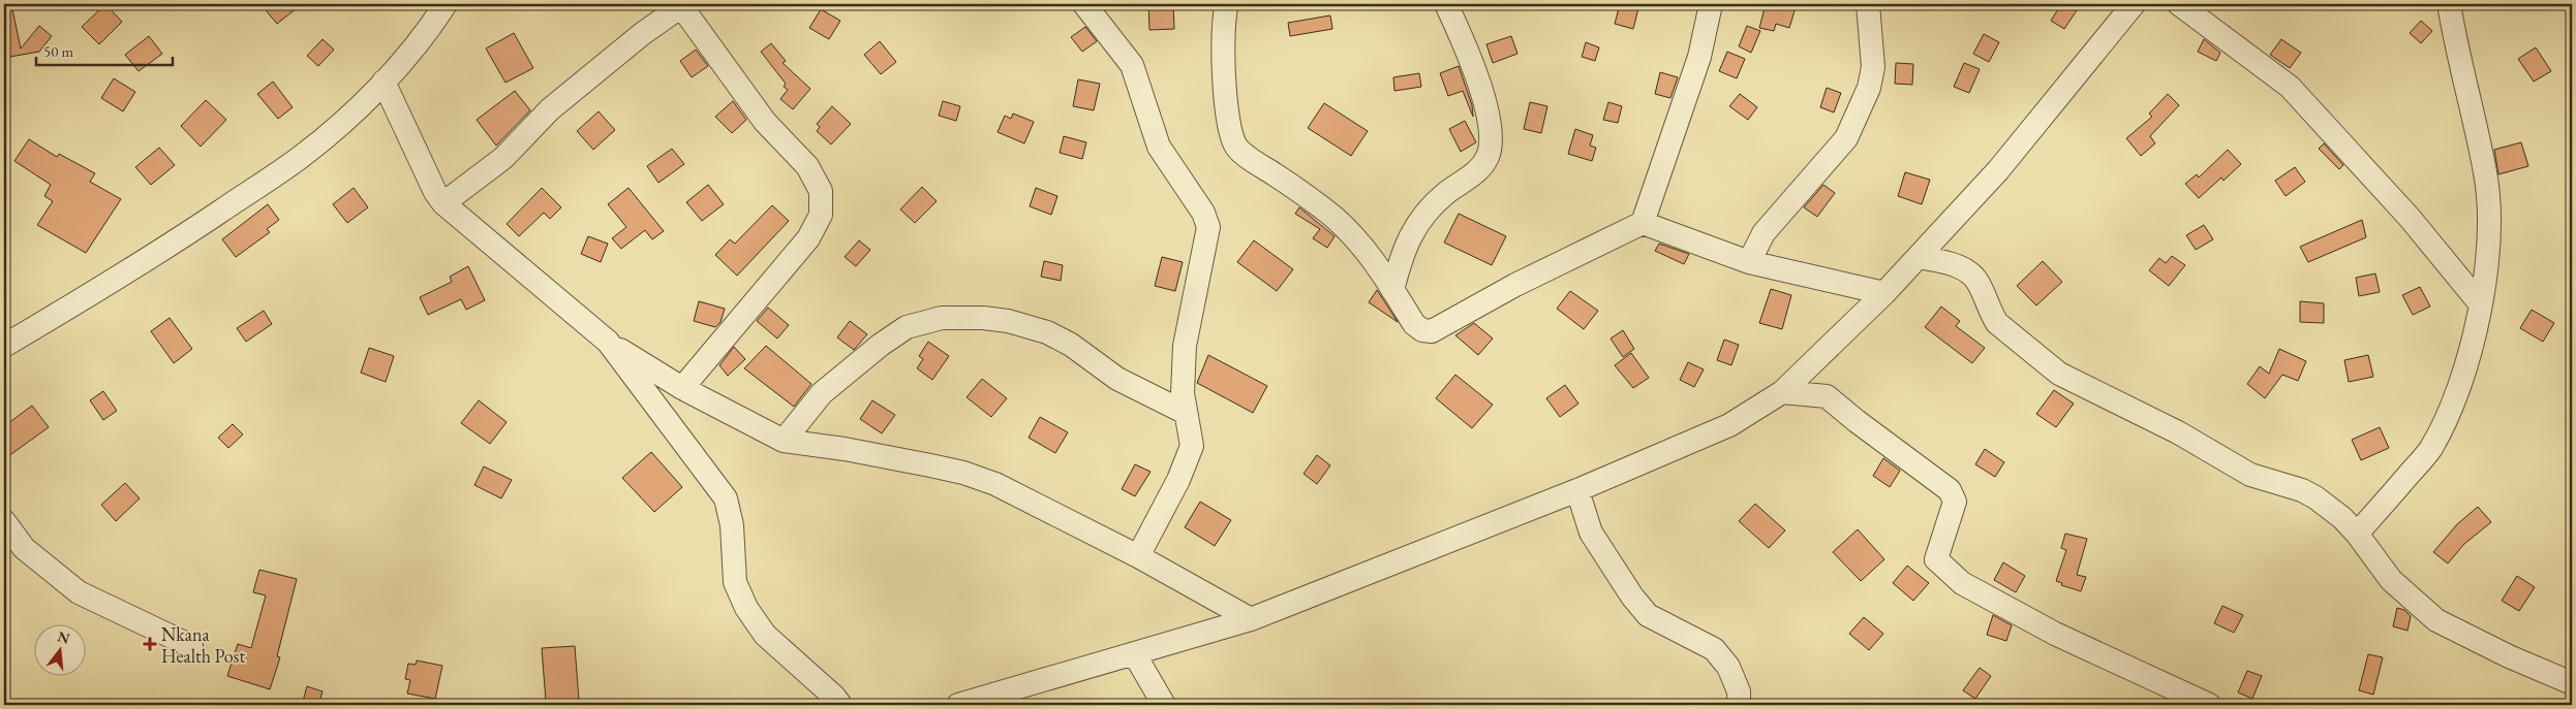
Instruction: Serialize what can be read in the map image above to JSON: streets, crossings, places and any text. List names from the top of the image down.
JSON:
{
  "places": {
    "health": ["Nkana Health Post"]
  },
  "scale_bar": "50 m",
  "north": "top"
}
